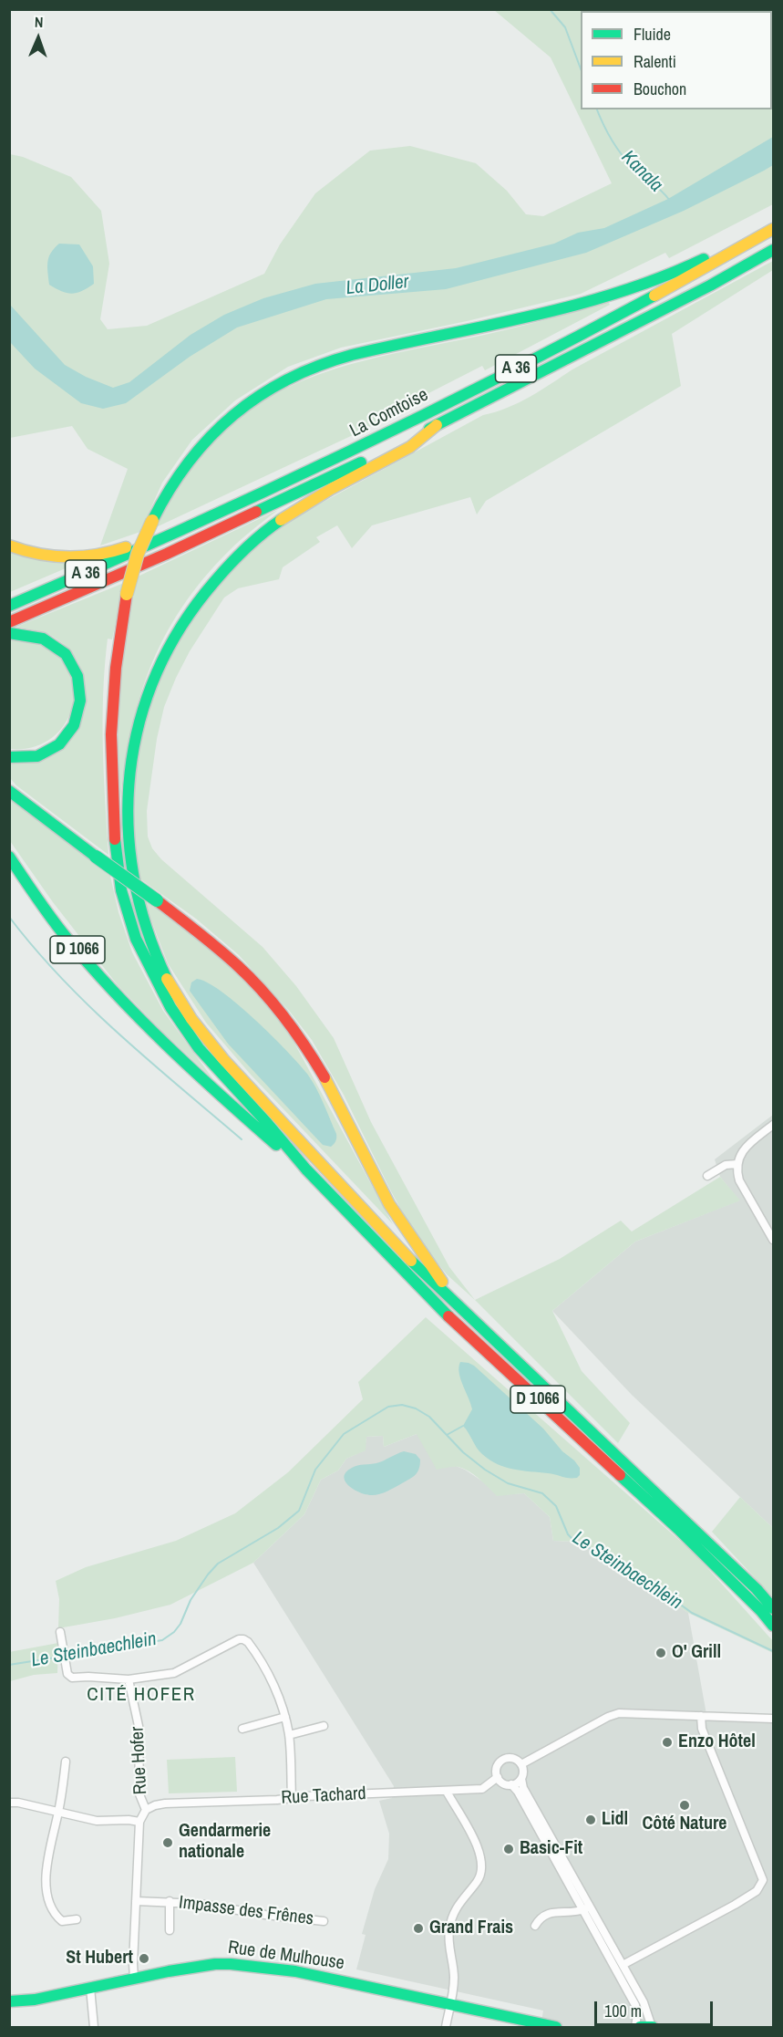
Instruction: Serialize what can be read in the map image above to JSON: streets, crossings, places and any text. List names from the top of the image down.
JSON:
{
  "streets": {
    "main road": [
      "A 36",
      "La Comtoise",
      "D 1066",
      "Rue de Mulhouse"
    ],
    "street": ["Rue Hofer", "Rue Tachard", "Impasse des Frênes"]
  },
  "crossings": [
    ["Rue Hofer", "Rue Tachard"],
    ["Rue Hofer", "Impasse des Frênes"],
    ["Rue Hofer", "Rue de Mulhouse"]
  ],
  "districts": ["CITÉ HOFER"],
  "water": ["Kanala", "La Doller", "Le Steinbaechlein"],
  "places": [
    "O' Grill",
    "Enzo Hôtel",
    "Côté Nature",
    "Lidl",
    "Gendarmerie nationale",
    "Basic-Fit",
    "Grand Frais",
    "St Hubert"
  ],
  "legend": ["Fluide", "Ralenti", "Bouchon"],
  "scale_bar": "100 m",
  "north": "top"
}
